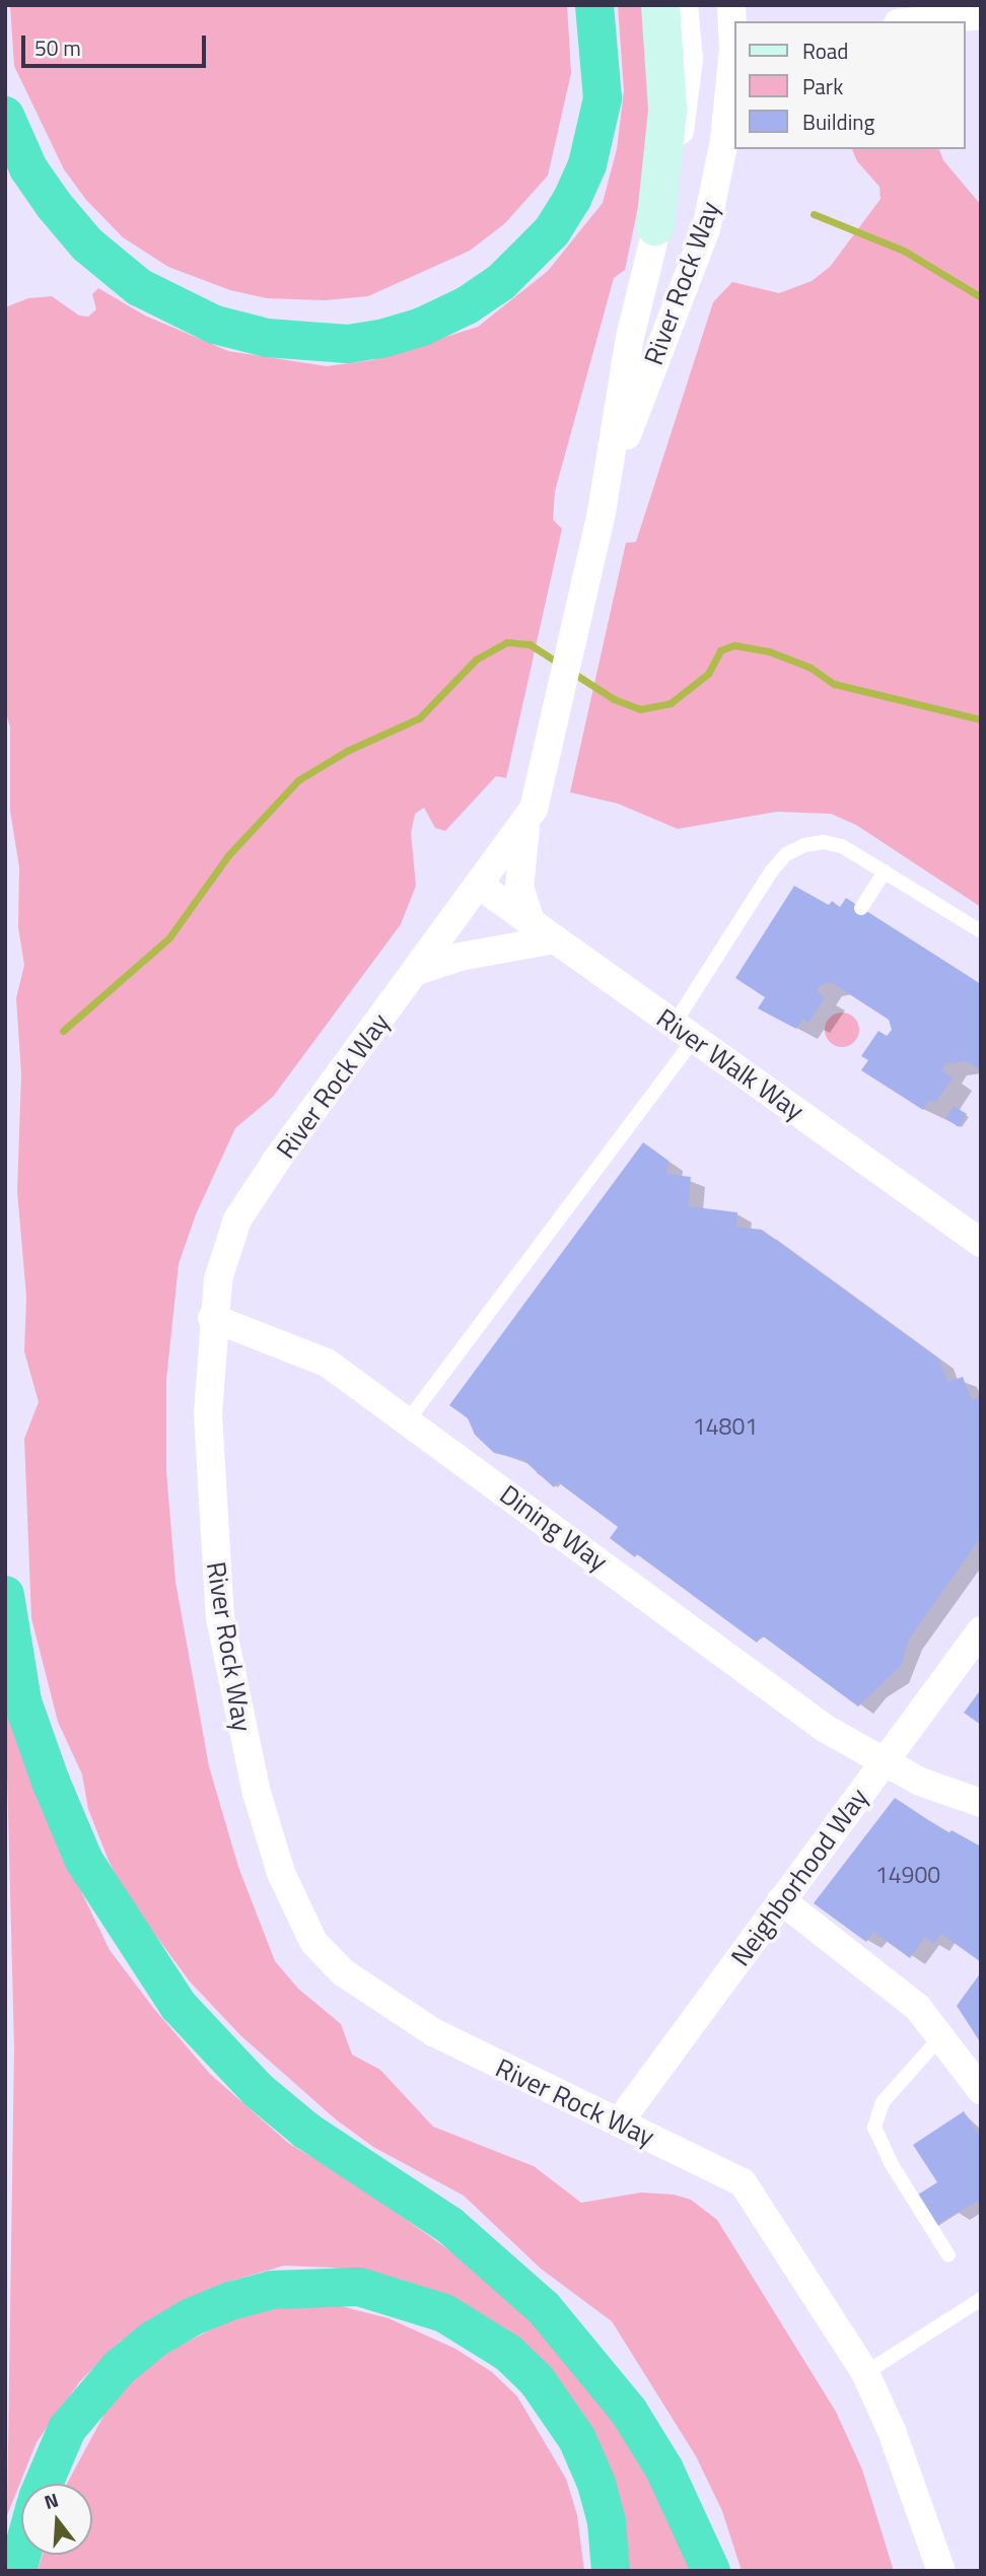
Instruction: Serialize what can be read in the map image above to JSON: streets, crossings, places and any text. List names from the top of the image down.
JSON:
{
  "streets": {
    "street": [
      "River Rock Way",
      "River Walk Way",
      "Dining Way",
      "Neighborhood Way"
    ]
  },
  "crossings": [
    ["River Rock Way", "River Walk Way"],
    ["River Rock Way", "Dining Way"],
    ["River Rock Way", "Neighborhood Way"],
    ["Dining Way", "Neighborhood Way"]
  ],
  "house_numbers": ["14801", "14900"],
  "legend": ["Road", "Park", "Building"],
  "scale_bar": "50 m",
  "north": "top"
}
